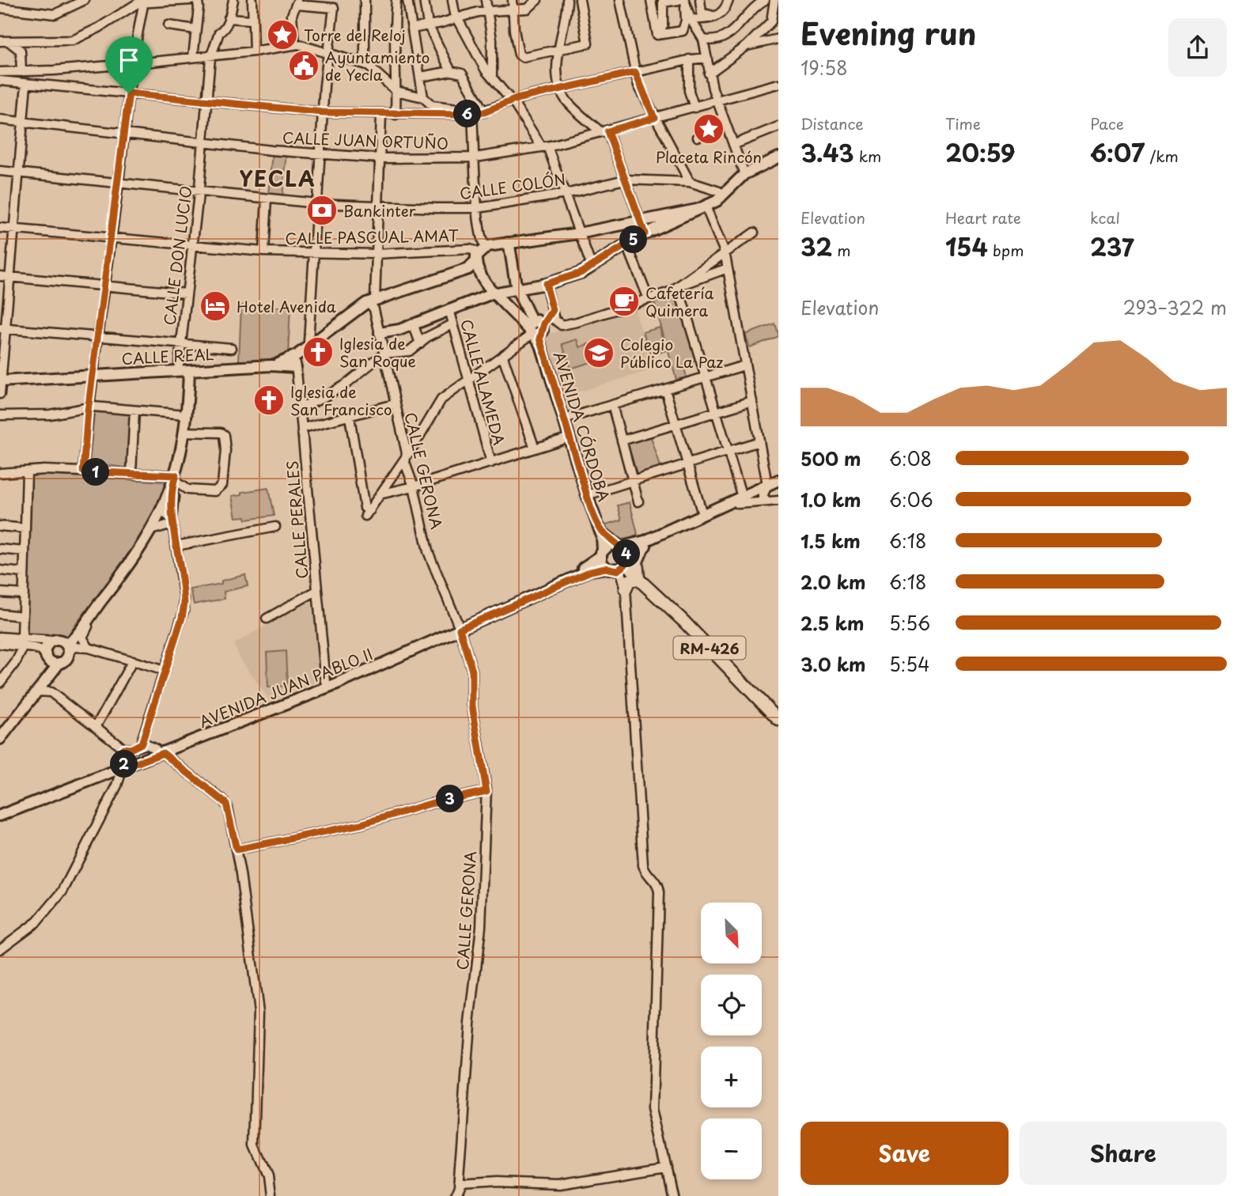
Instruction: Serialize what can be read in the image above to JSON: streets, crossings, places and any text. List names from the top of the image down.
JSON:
{
  "streets": {
    "highway": ["RM-426"],
    "main road": ["CALLE REAL", "AVENIDA CÓRDOBA", "AVENIDA JUAN PABLO II"],
    "street": [
      "CALLE JUAN ORTUÑO",
      "CALLE COLÓN",
      "CALLE PASCUAL AMAT",
      "CALLE DON LUCIO",
      "CALLE ALAMEDA",
      "CALLE GERONA",
      "CALLE PERALES"
    ]
  },
  "crossings": [
    ["CALLE JUAN ORTUÑO", "CALLE DON LUCIO"],
    ["CALLE COLÓN", "CALLE DON LUCIO"],
    ["CALLE PASCUAL AMAT", "CALLE DON LUCIO"],
    ["CALLE DON LUCIO", "CALLE REAL"],
    ["CALLE GERONA", "AVENIDA JUAN PABLO II"],
    ["CALLE PERALES", "AVENIDA JUAN PABLO II"]
  ],
  "districts": ["YECLA"],
  "places": {
    "place": ["Torre del Reloj", "Placeta Rincón"],
    "public building": ["Ayuntamiento de Yecla"],
    "bank": ["Bankinter"],
    "cafe": ["Cafetería Quimera"],
    "hotel": ["Hotel Avenida"],
    "church": ["Iglesia de San Roque", "Iglesia de San Francisco"],
    "school or university": ["Colegio Público La Paz"]
  },
  "north": "bottom right",
  "page": {
    "heading": ["Evening run", "19:58"],
    "stats": [
      ["Distance", "3.43 km"],
      ["Time", "20:59"],
      ["Pace", "6:07 /km"],
      ["Elevation", "32 m"],
      ["Heart rate", "154 bpm"],
      ["kcal", "237"]
    ],
    "pins": [
      "6",
      "5",
      "1",
      "4",
      "2",
      "3"
    ],
    "chart": ["Elevation", "293–322 m"],
    "list": [
      {
        "name": "500 m",
        "note": "6:08"
      },
      {
        "name": "1.0 km",
        "note": "6:06"
      },
      {
        "name": "1.5 km",
        "note": "6:18"
      },
      {
        "name": "2.0 km",
        "note": "6:18"
      },
      {
        "name": "2.5 km",
        "note": "5:56"
      },
      {
        "name": "3.0 km",
        "note": "5:54"
      }
    ],
    "map_buttons": ["+", "−"],
    "buttons": ["Save", "Share"]
  }
}
